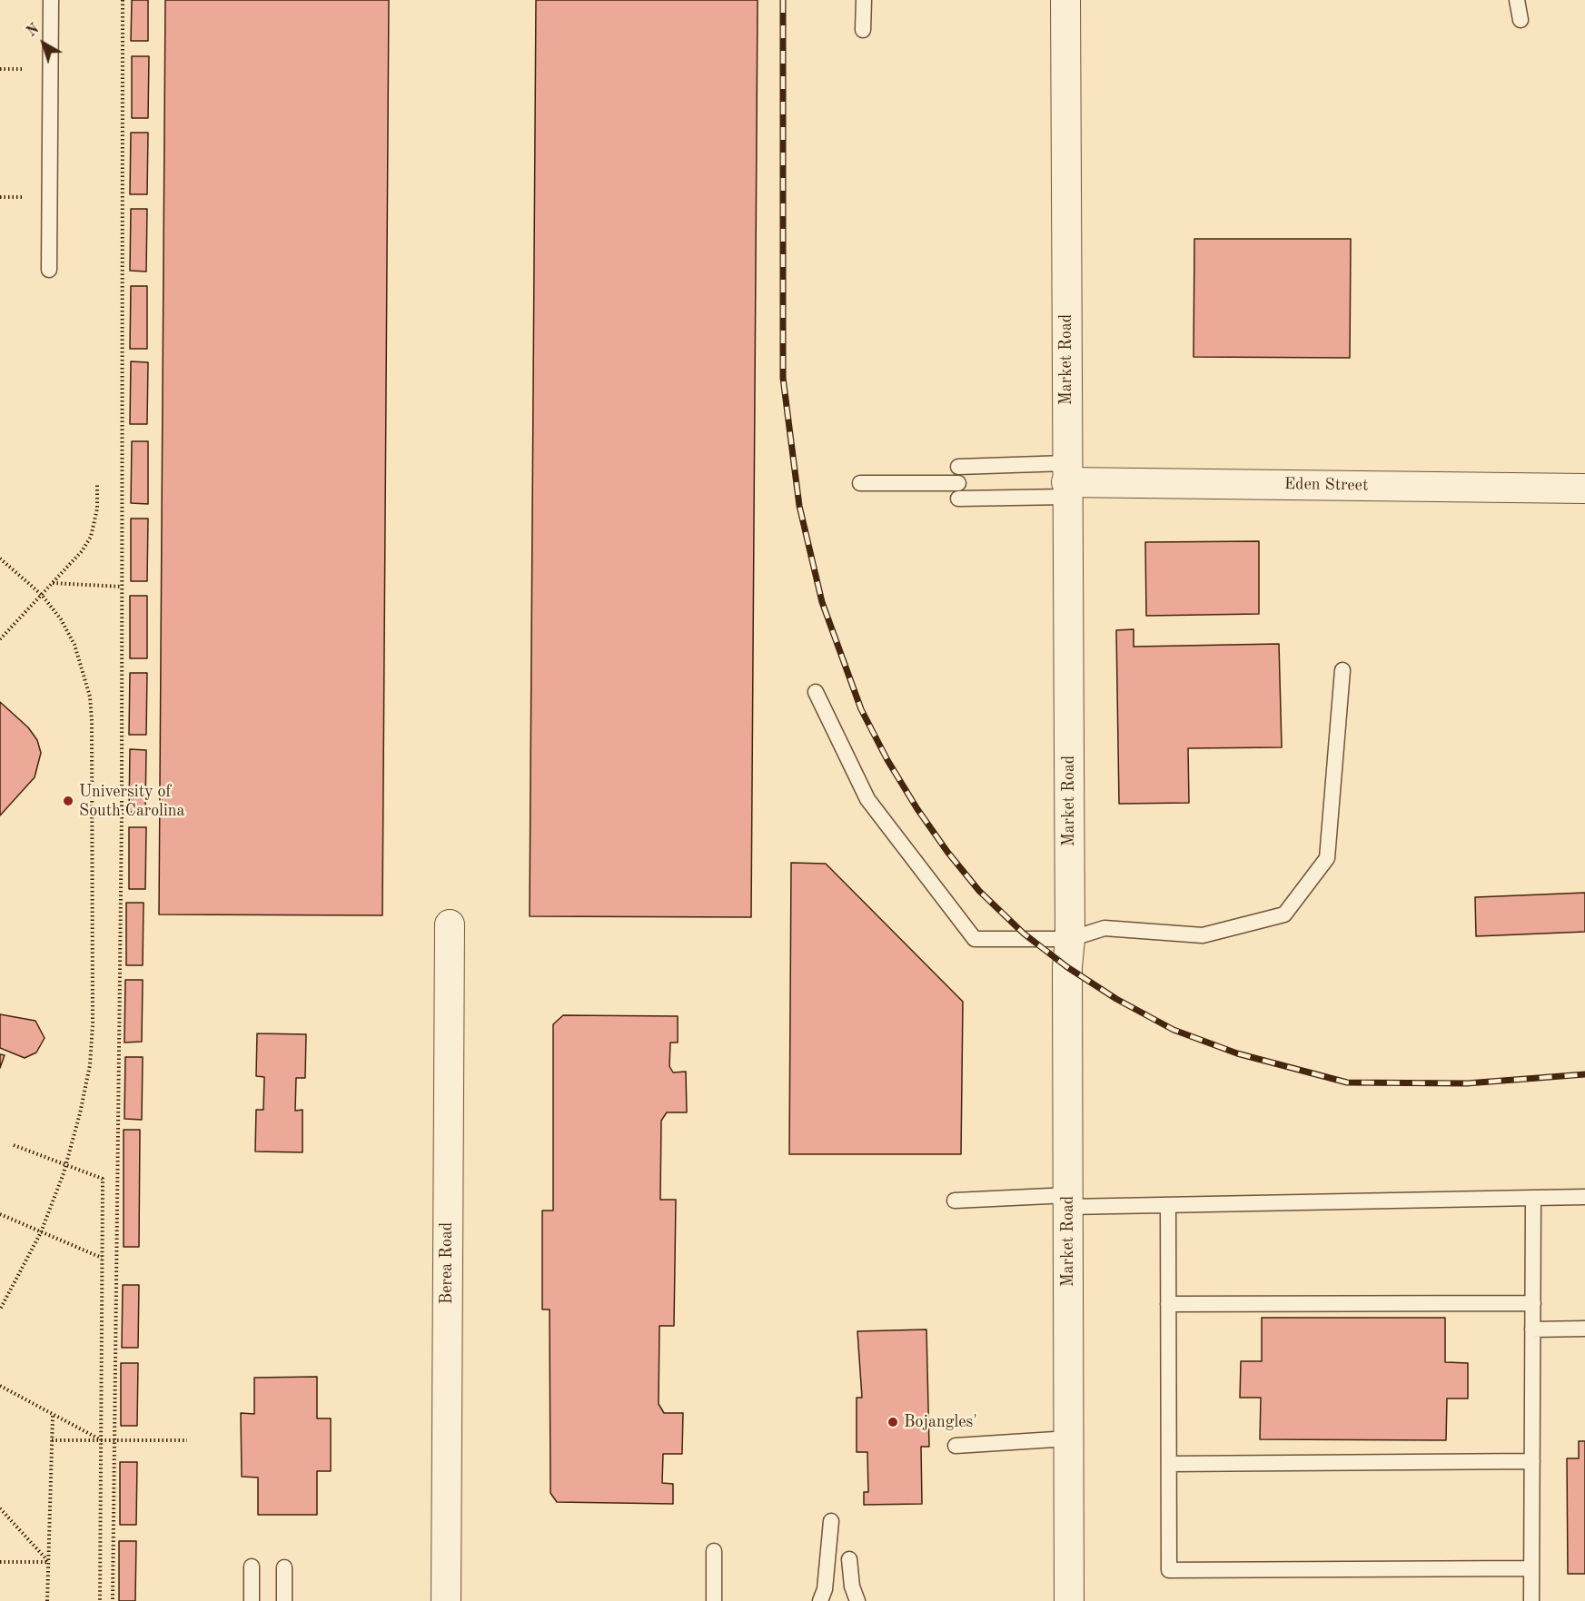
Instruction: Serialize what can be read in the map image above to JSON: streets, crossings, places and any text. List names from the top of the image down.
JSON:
{
  "streets": {
    "street": ["Market Road", "Eden Street", "Berea Road"]
  },
  "crossings": [
    ["Market Road", "Eden Street"]
  ],
  "places": ["University of South Carolina", "Bojangles'"],
  "north": "top left"
}
